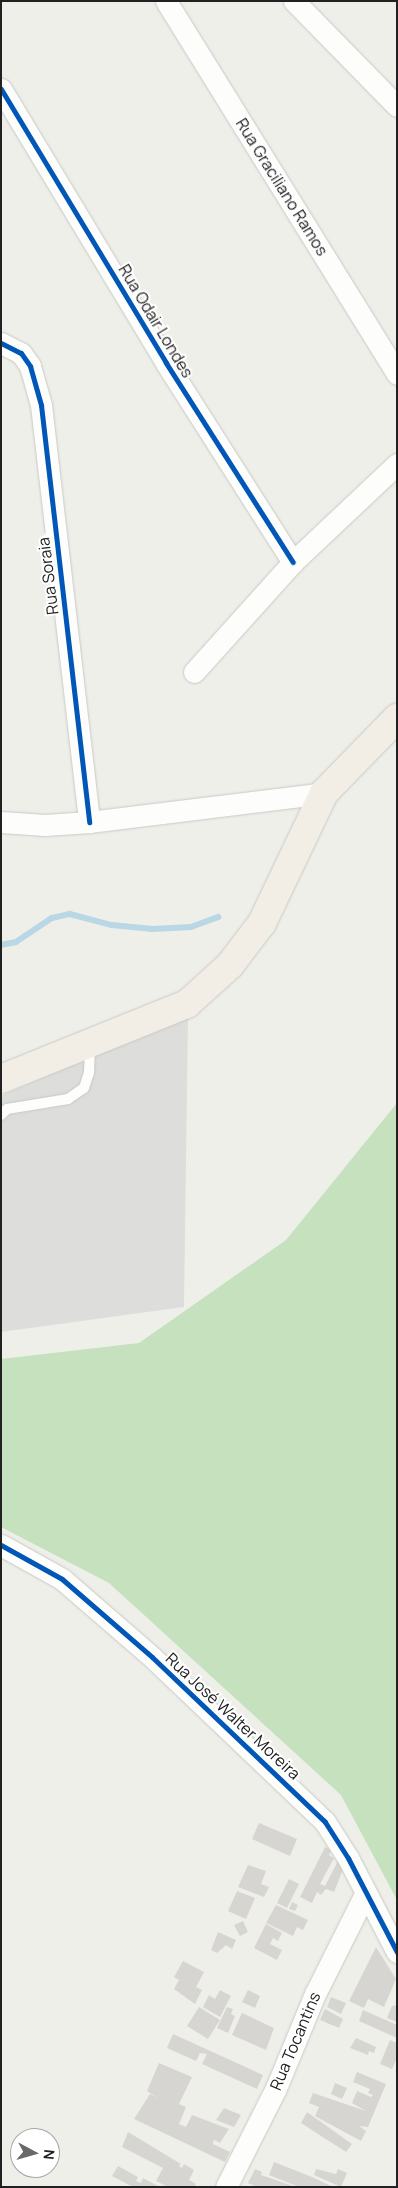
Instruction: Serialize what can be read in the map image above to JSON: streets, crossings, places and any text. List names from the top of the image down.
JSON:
{
  "streets": {
    "street": [
      "Rua Graciliano Ramos",
      "Rua Odair Londes",
      "Rua Soraia",
      "Rua José Walter Moreira",
      "Rua Tocantins"
    ]
  },
  "crossings": [
    ["Rua José Walter Moreira", "Rua Tocantins"]
  ],
  "north": "right"
}
